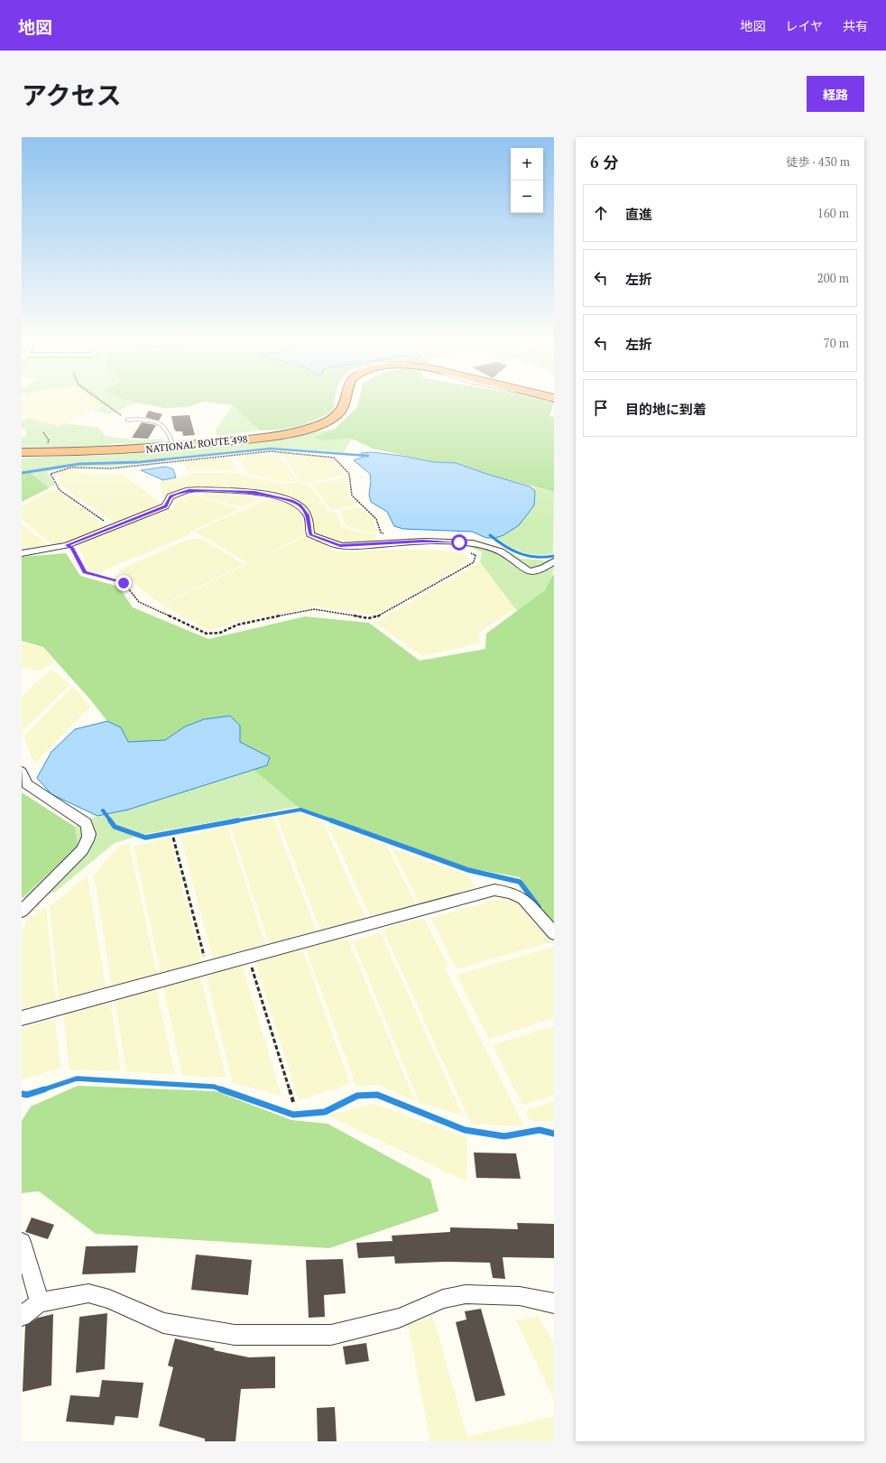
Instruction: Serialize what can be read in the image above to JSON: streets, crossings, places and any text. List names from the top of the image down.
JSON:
{
  "streets": {
    "highway": ["NATIONAL ROUTE 498"]
  },
  "page": {
    "header": "地図",
    "nav": ["地図", "レイヤ", "共有"],
    "title": "アクセス",
    "buttons": "経路",
    "heading": ["6 分", "徒歩 · 430 m"],
    "map_buttons": ["+", "−"],
    "list": [
      ["直進", "160 m"],
      ["左折", "200 m"],
      ["左折", "70 m"],
      "目的地に到着"
    ]
  }
}
